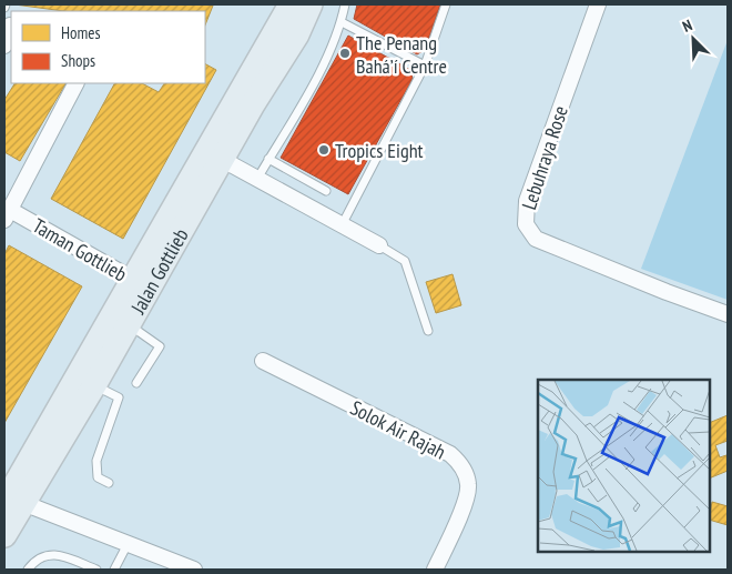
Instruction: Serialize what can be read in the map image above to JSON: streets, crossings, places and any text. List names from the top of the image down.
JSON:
{
  "streets": {
    "main road": ["Jalan Gottlieb"],
    "street": ["Lebuhraya Rose", "Taman Gottlieb", "Solok Air Rajah"]
  },
  "crossings": [
    ["Taman Gottlieb", "Jalan Gottlieb"]
  ],
  "places": ["The Penang Bahá’í Centre", "Tropics Eight"],
  "legend": ["Homes", "Shops"],
  "north": "top left"
}
